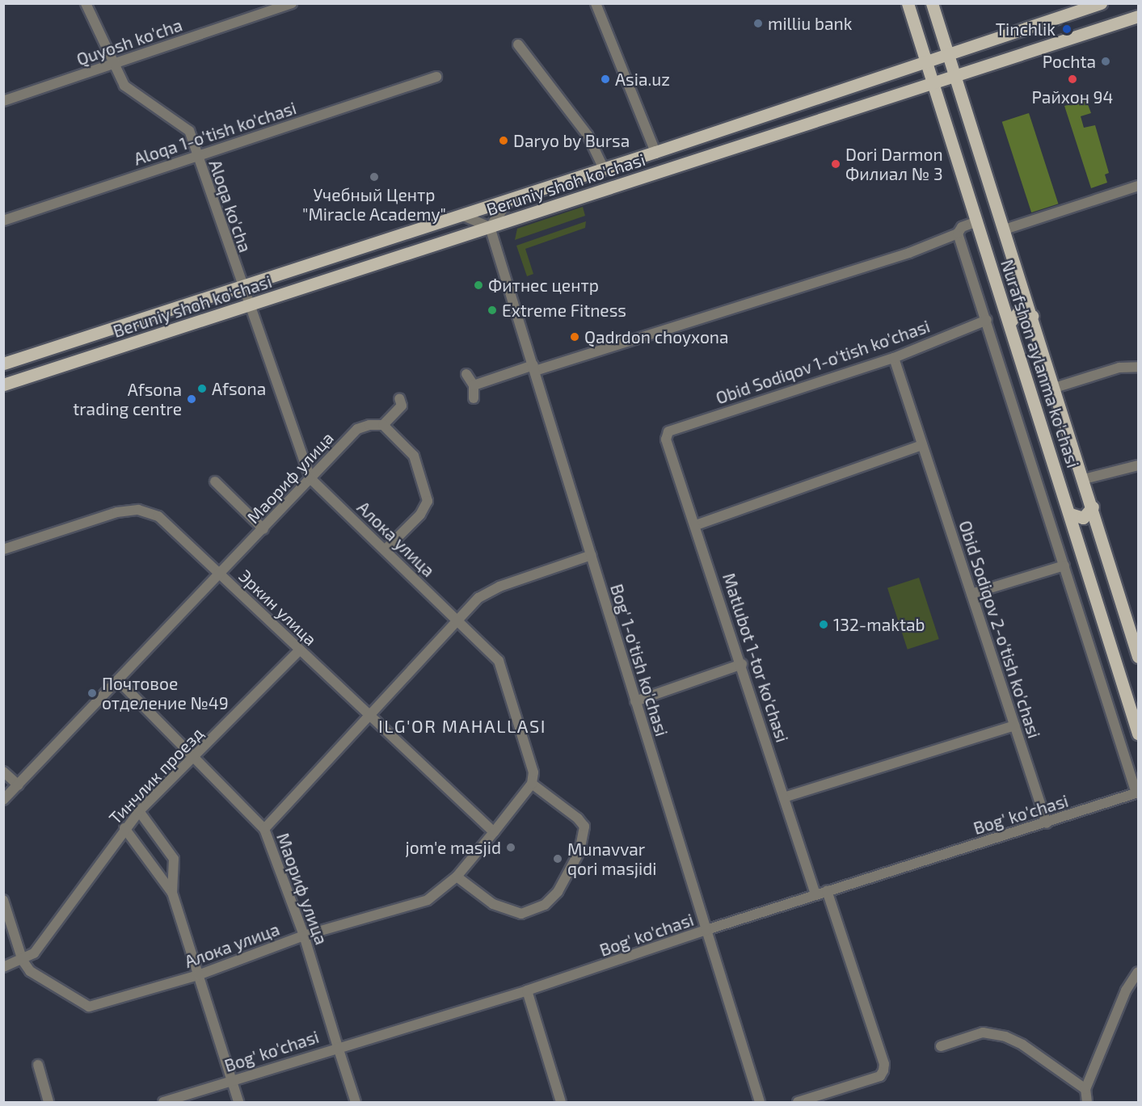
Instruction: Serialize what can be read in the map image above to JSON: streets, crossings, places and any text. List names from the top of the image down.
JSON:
{
  "streets": {
    "main road": ["Beruniy shoh ko'chasi", "Nurafshon aylanma ko'chasi"],
    "street": [
      "Quyosh ko'cha",
      "Aloqa 1-o'tish ko'chasi",
      "Aloqa ko'cha",
      "Obid Sodiqov 1-o'tish ko'chasi",
      "Маориф улица",
      "Алока улица",
      "Эркин улица",
      "Obid Sodiqov 2-o'tish ko'chasi",
      "Matlubot 1-tor ko'chasi",
      "Bog' 1-o'tish ko'chasi",
      "Тинчлик проезд",
      "Bog' ko'chasi"
    ]
  },
  "crossings": [
    ["Quyosh ko'cha", "Aloqa ko'cha"],
    ["Aloqa 1-o'tish ko'chasi", "Aloqa ko'cha"],
    ["Beruniy shoh ko'chasi", "Aloqa ko'cha"],
    ["Beruniy shoh ko'chasi", "Nurafshon aylanma ko'chasi"],
    ["Beruniy shoh ko'chasi", "Алока улица"],
    ["Beruniy shoh ko'chasi", "Bog' 1-o'tish ko'chasi"],
    ["Aloqa ko'cha", "Алока улица"],
    ["Obid Sodiqov 1-o'tish ko'chasi", "Obid Sodiqov 2-o'tish ko'chasi"],
    ["Obid Sodiqov 1-o'tish ko'chasi", "Matlubot 1-tor ko'chasi"],
    ["Маориф улица", "Алока улица"],
    ["Маориф улица", "Эркин улица"],
    ["Маориф улица", "Тинчлик проезд"],
    ["Маориф улица", "Bog' ko'chasi"],
    ["Алока улица", "Эркин улица"],
    ["Алока улица", "Тинчлик проезд"],
    ["Эркин улица", "Тинчлик проезд"],
    ["Obid Sodiqov 2-o'tish ko'chasi", "Bog' ko'chasi"],
    ["Matlubot 1-tor ko'chasi", "Bog' ko'chasi"],
    ["Bog' 1-o'tish ko'chasi", "Bog' ko'chasi"]
  ],
  "districts": ["ILG'OR MAHALLASI"],
  "places": [
    "milliu bank",
    "Tinchlik",
    "Pochta",
    "Asia.uz",
    "Райхон 94",
    "Daryo by Bursa",
    "Dori Darmon Филиал № 3",
    "Учебный Центр \"Miracle Academy\"",
    "Фитнес центр",
    "Extreme Fitness",
    "Qadrdon choyxona",
    "Afsona",
    "Afsona trading centre",
    "132-maktab",
    "Почтовое отделение №49",
    "jom'e masjid",
    "Munavvar qori masjidi"
  ]
}
